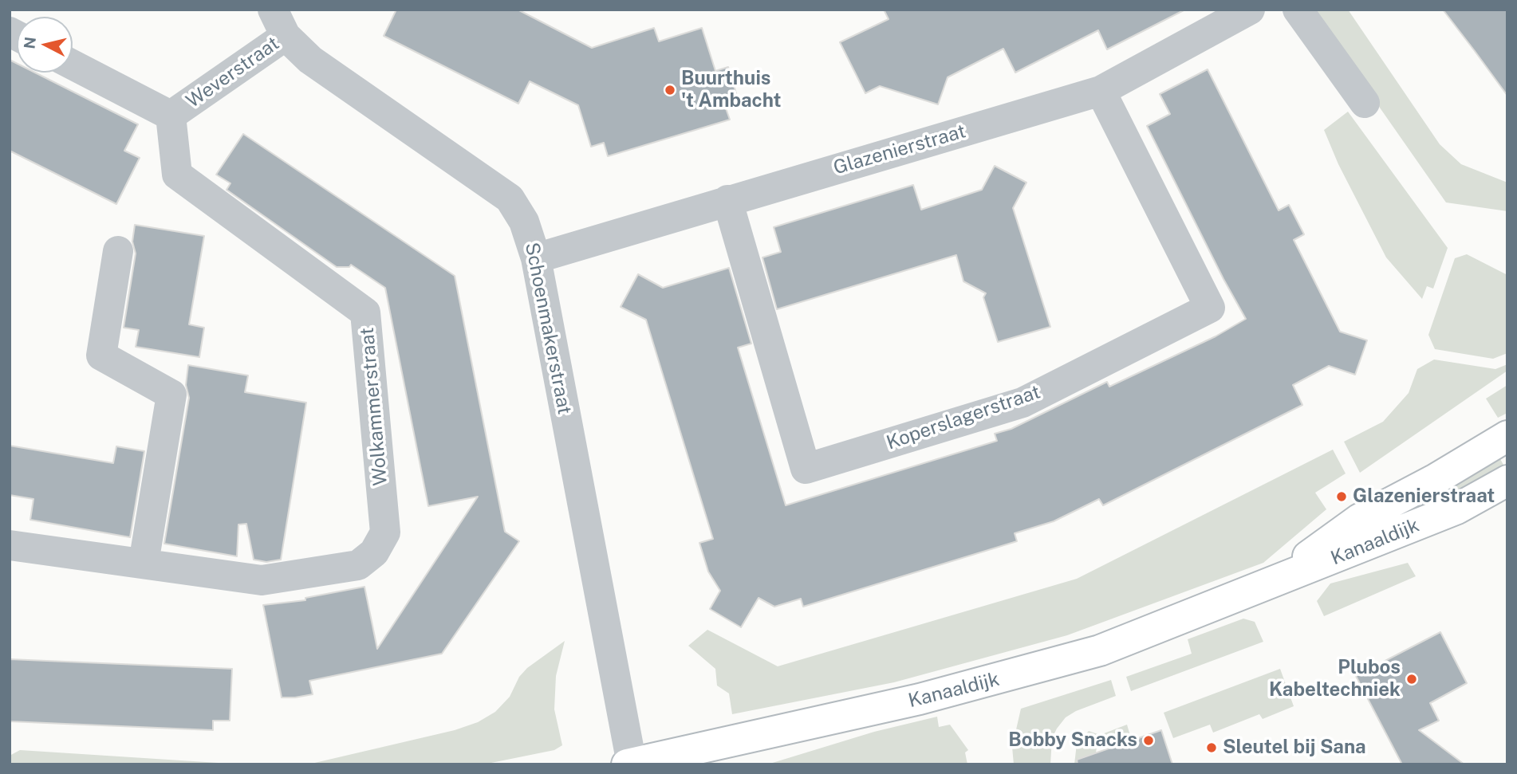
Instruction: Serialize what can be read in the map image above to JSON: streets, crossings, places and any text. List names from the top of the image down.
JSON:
{
  "streets": {
    "street": [
      "Weverstraat",
      "Glazenierstraat",
      "Schoenmakerstraat",
      "Wolkammerstraat",
      "Koperslagerstraat",
      "Kanaaldijk"
    ]
  },
  "crossings": [
    ["Weverstraat", "Schoenmakerstraat"],
    ["Weverstraat", "Wolkammerstraat"],
    ["Glazenierstraat", "Schoenmakerstraat"],
    ["Glazenierstraat", "Koperslagerstraat"],
    ["Schoenmakerstraat", "Kanaaldijk"]
  ],
  "places": [
    "Buurthuis 't Ambacht",
    "Glazenierstraat",
    "Plubos Kabeltechniek",
    "Bobby Snacks",
    "Sleutel bij Sana"
  ],
  "north": "left"
}
